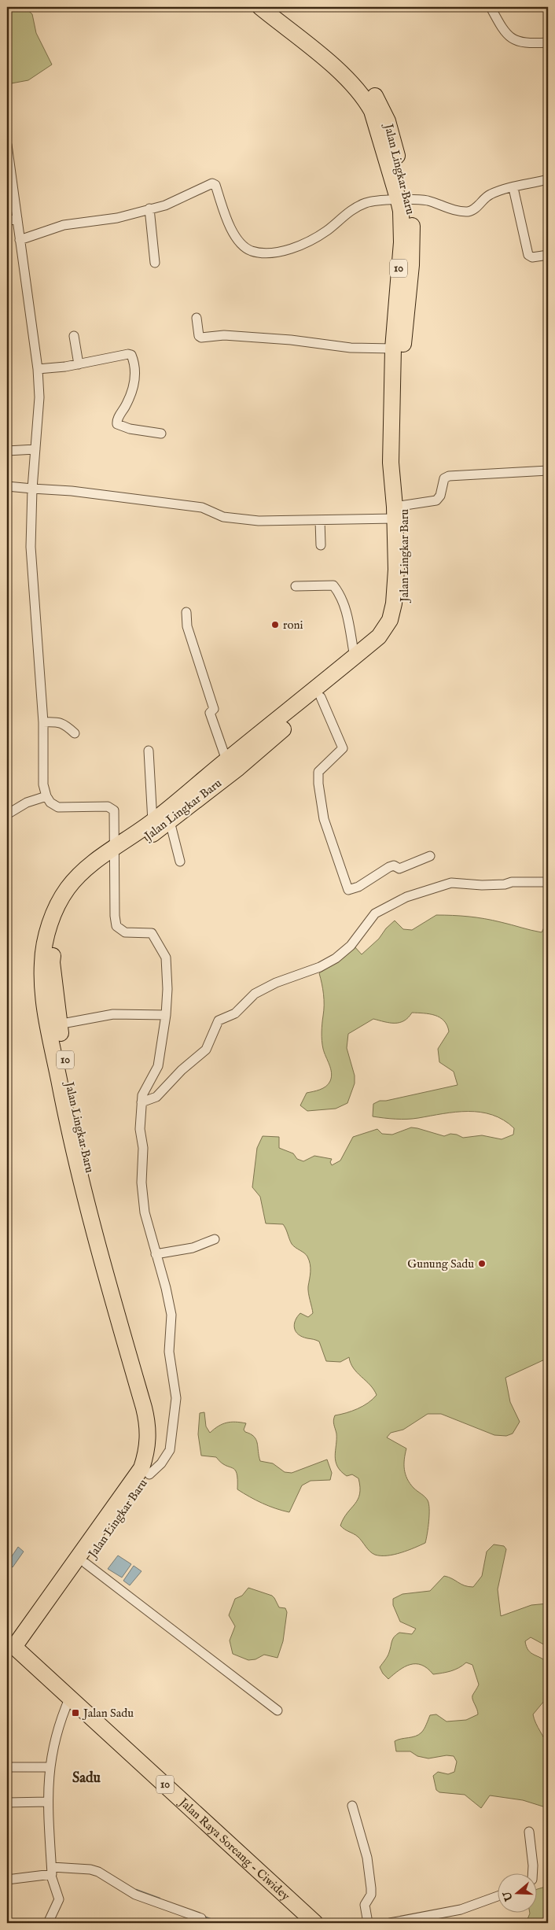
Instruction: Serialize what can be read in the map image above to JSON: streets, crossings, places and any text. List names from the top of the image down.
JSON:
{
  "streets": {
    "highway": ["Jalan Lingkar Baru", "10", "Jalan Raya Soreang - Ciwidey"]
  },
  "crossings": [
    ["Jalan Lingkar Baru", "Jalan Raya Soreang - Ciwidey"]
  ],
  "districts": ["Sadu"],
  "places": {
    "other": ["roni", "Gunung Sadu"],
    "transit": ["Jalan Sadu"]
  },
  "north": "left"
}
